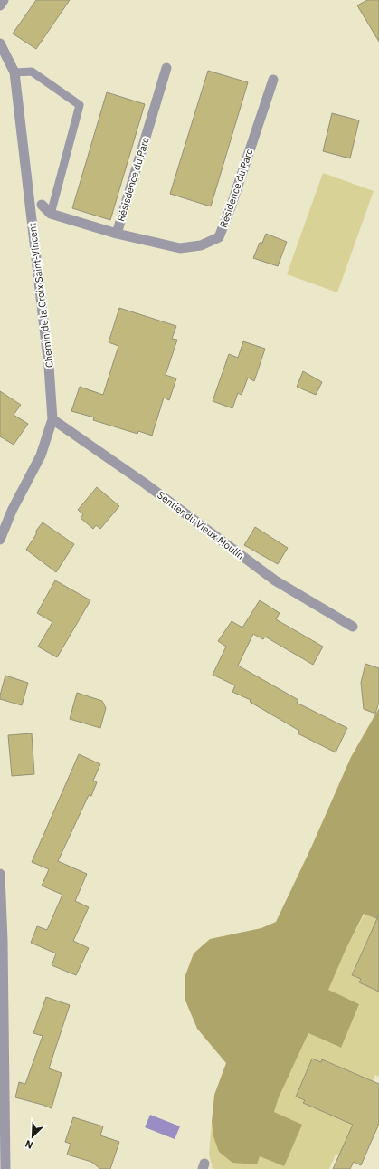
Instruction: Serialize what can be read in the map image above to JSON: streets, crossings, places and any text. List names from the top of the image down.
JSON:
{
  "streets": {
    "street": [
      "Résisdence du Parc",
      "Résidence du Parc",
      "Chemin de la Croix Saint-Vincent",
      "Sentier du Vieux Moulin"
    ]
  },
  "crossings": [
    ["Résisdence du Parc", "Résidence du Parc"],
    ["Chemin de la Croix Saint-Vincent", "Sentier du Vieux Moulin"]
  ],
  "north": "bottom left"
}
